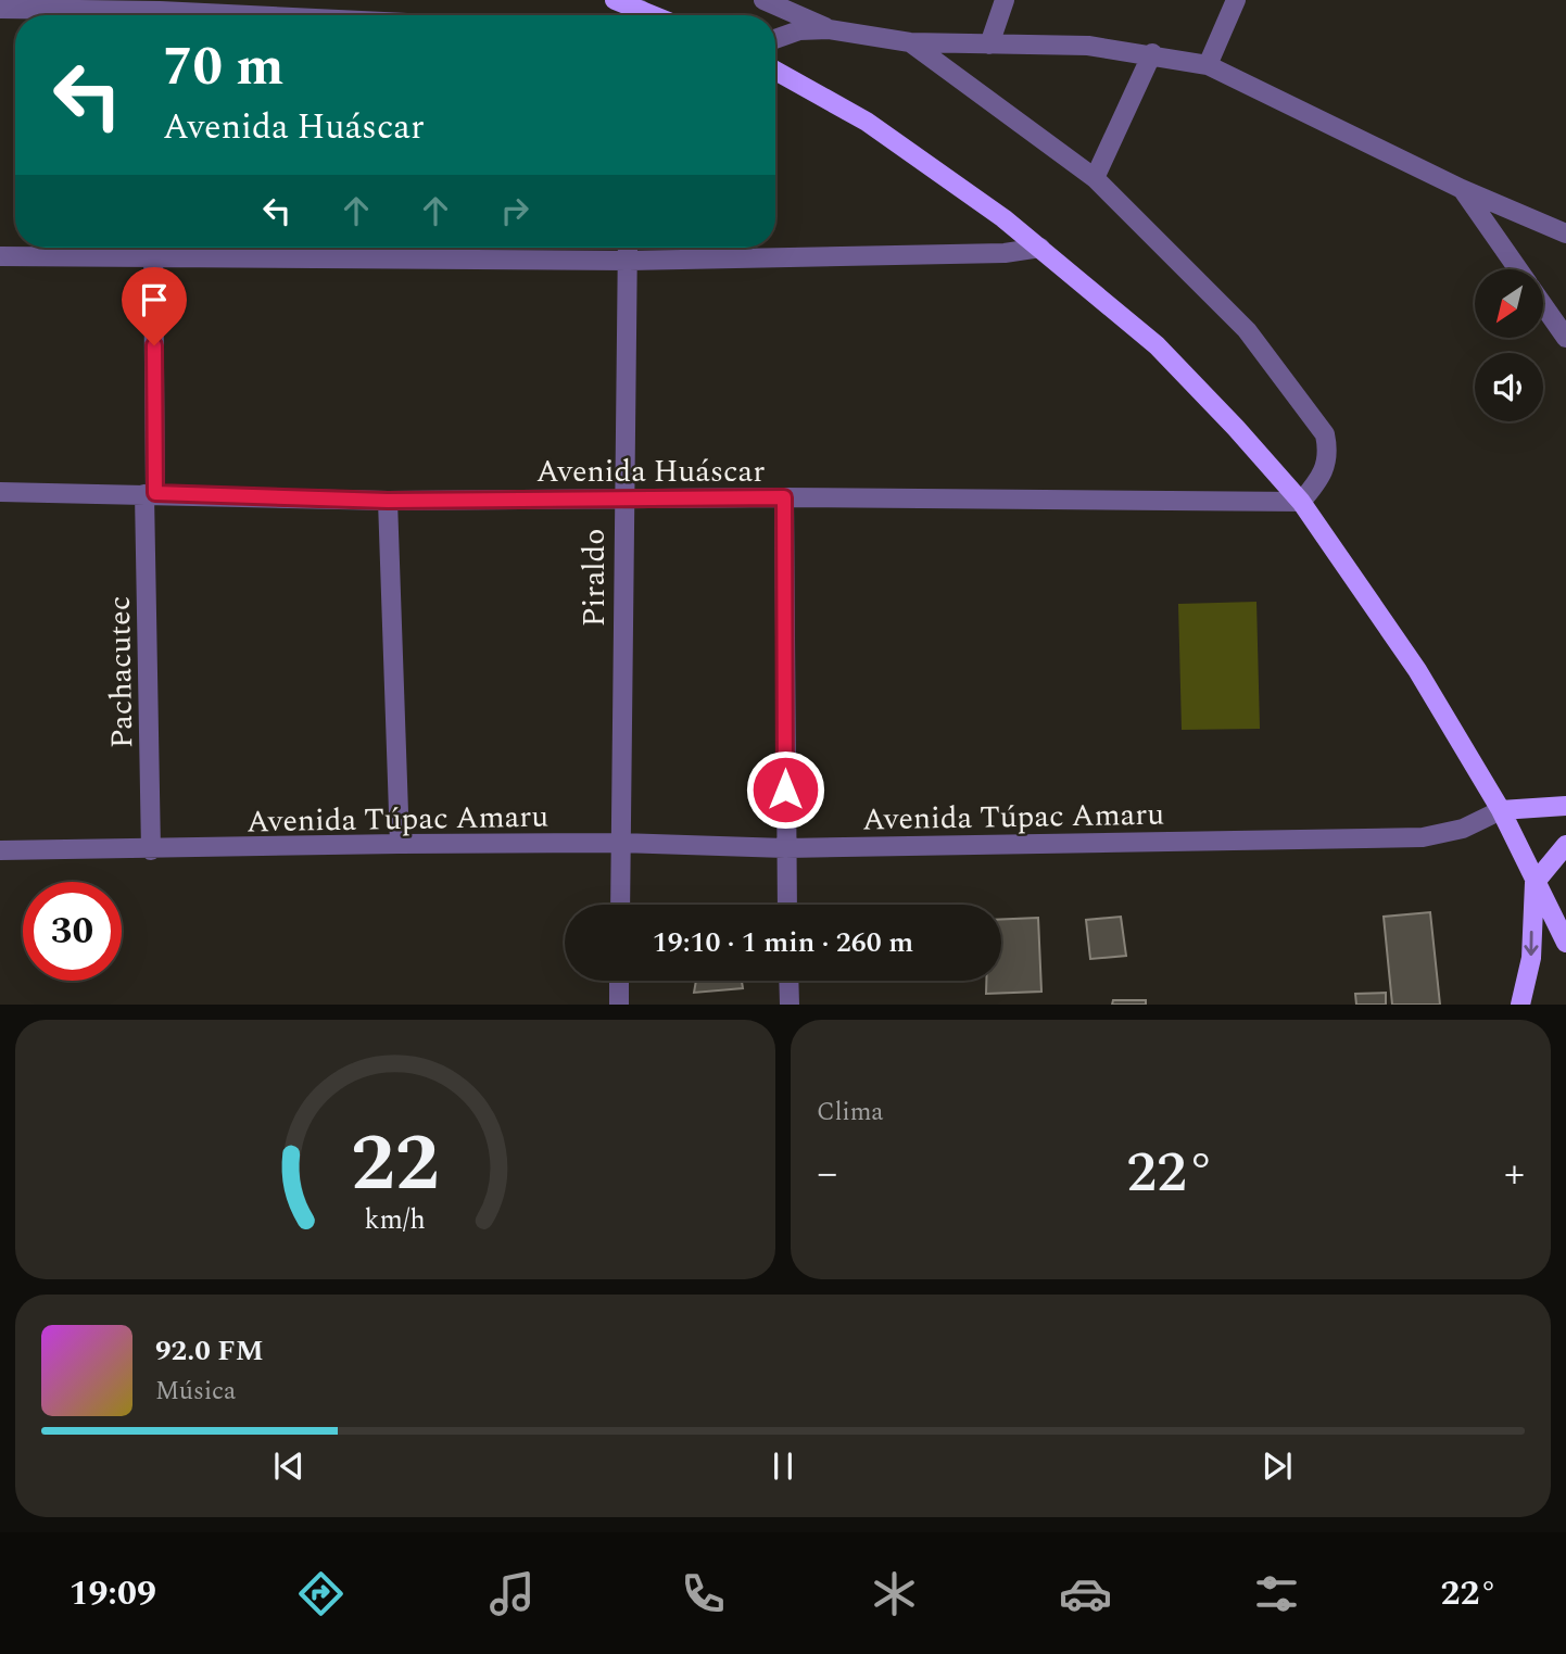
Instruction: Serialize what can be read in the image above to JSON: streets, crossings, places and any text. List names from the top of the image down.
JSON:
{
  "streets": {
    "main road": ["Avenida Túpac Amaru"],
    "street": ["Avenida Huáscar", "Piraldo", "Pachacutec"]
  },
  "crossings": [
    ["Avenida Huáscar", "Piraldo"],
    ["Avenida Huáscar", "Pachacutec"],
    ["Piraldo", "Avenida Túpac Amaru"],
    ["Pachacutec", "Avenida Túpac Amaru"]
  ],
  "north": "bottom left",
  "page": {
    "turn": ["70 m", "Avenida Huáscar"],
    "limit": "30",
    "trip": "19:10 · 1 min · 260 m",
    "tile": "Clima",
    "heat": ["−", "22°", "+"],
    "song": ["92.0 FM", "Música"],
    "tabs": ["19:09", "22°"],
    "gauge": ["22", "km/h"]
  }
}
